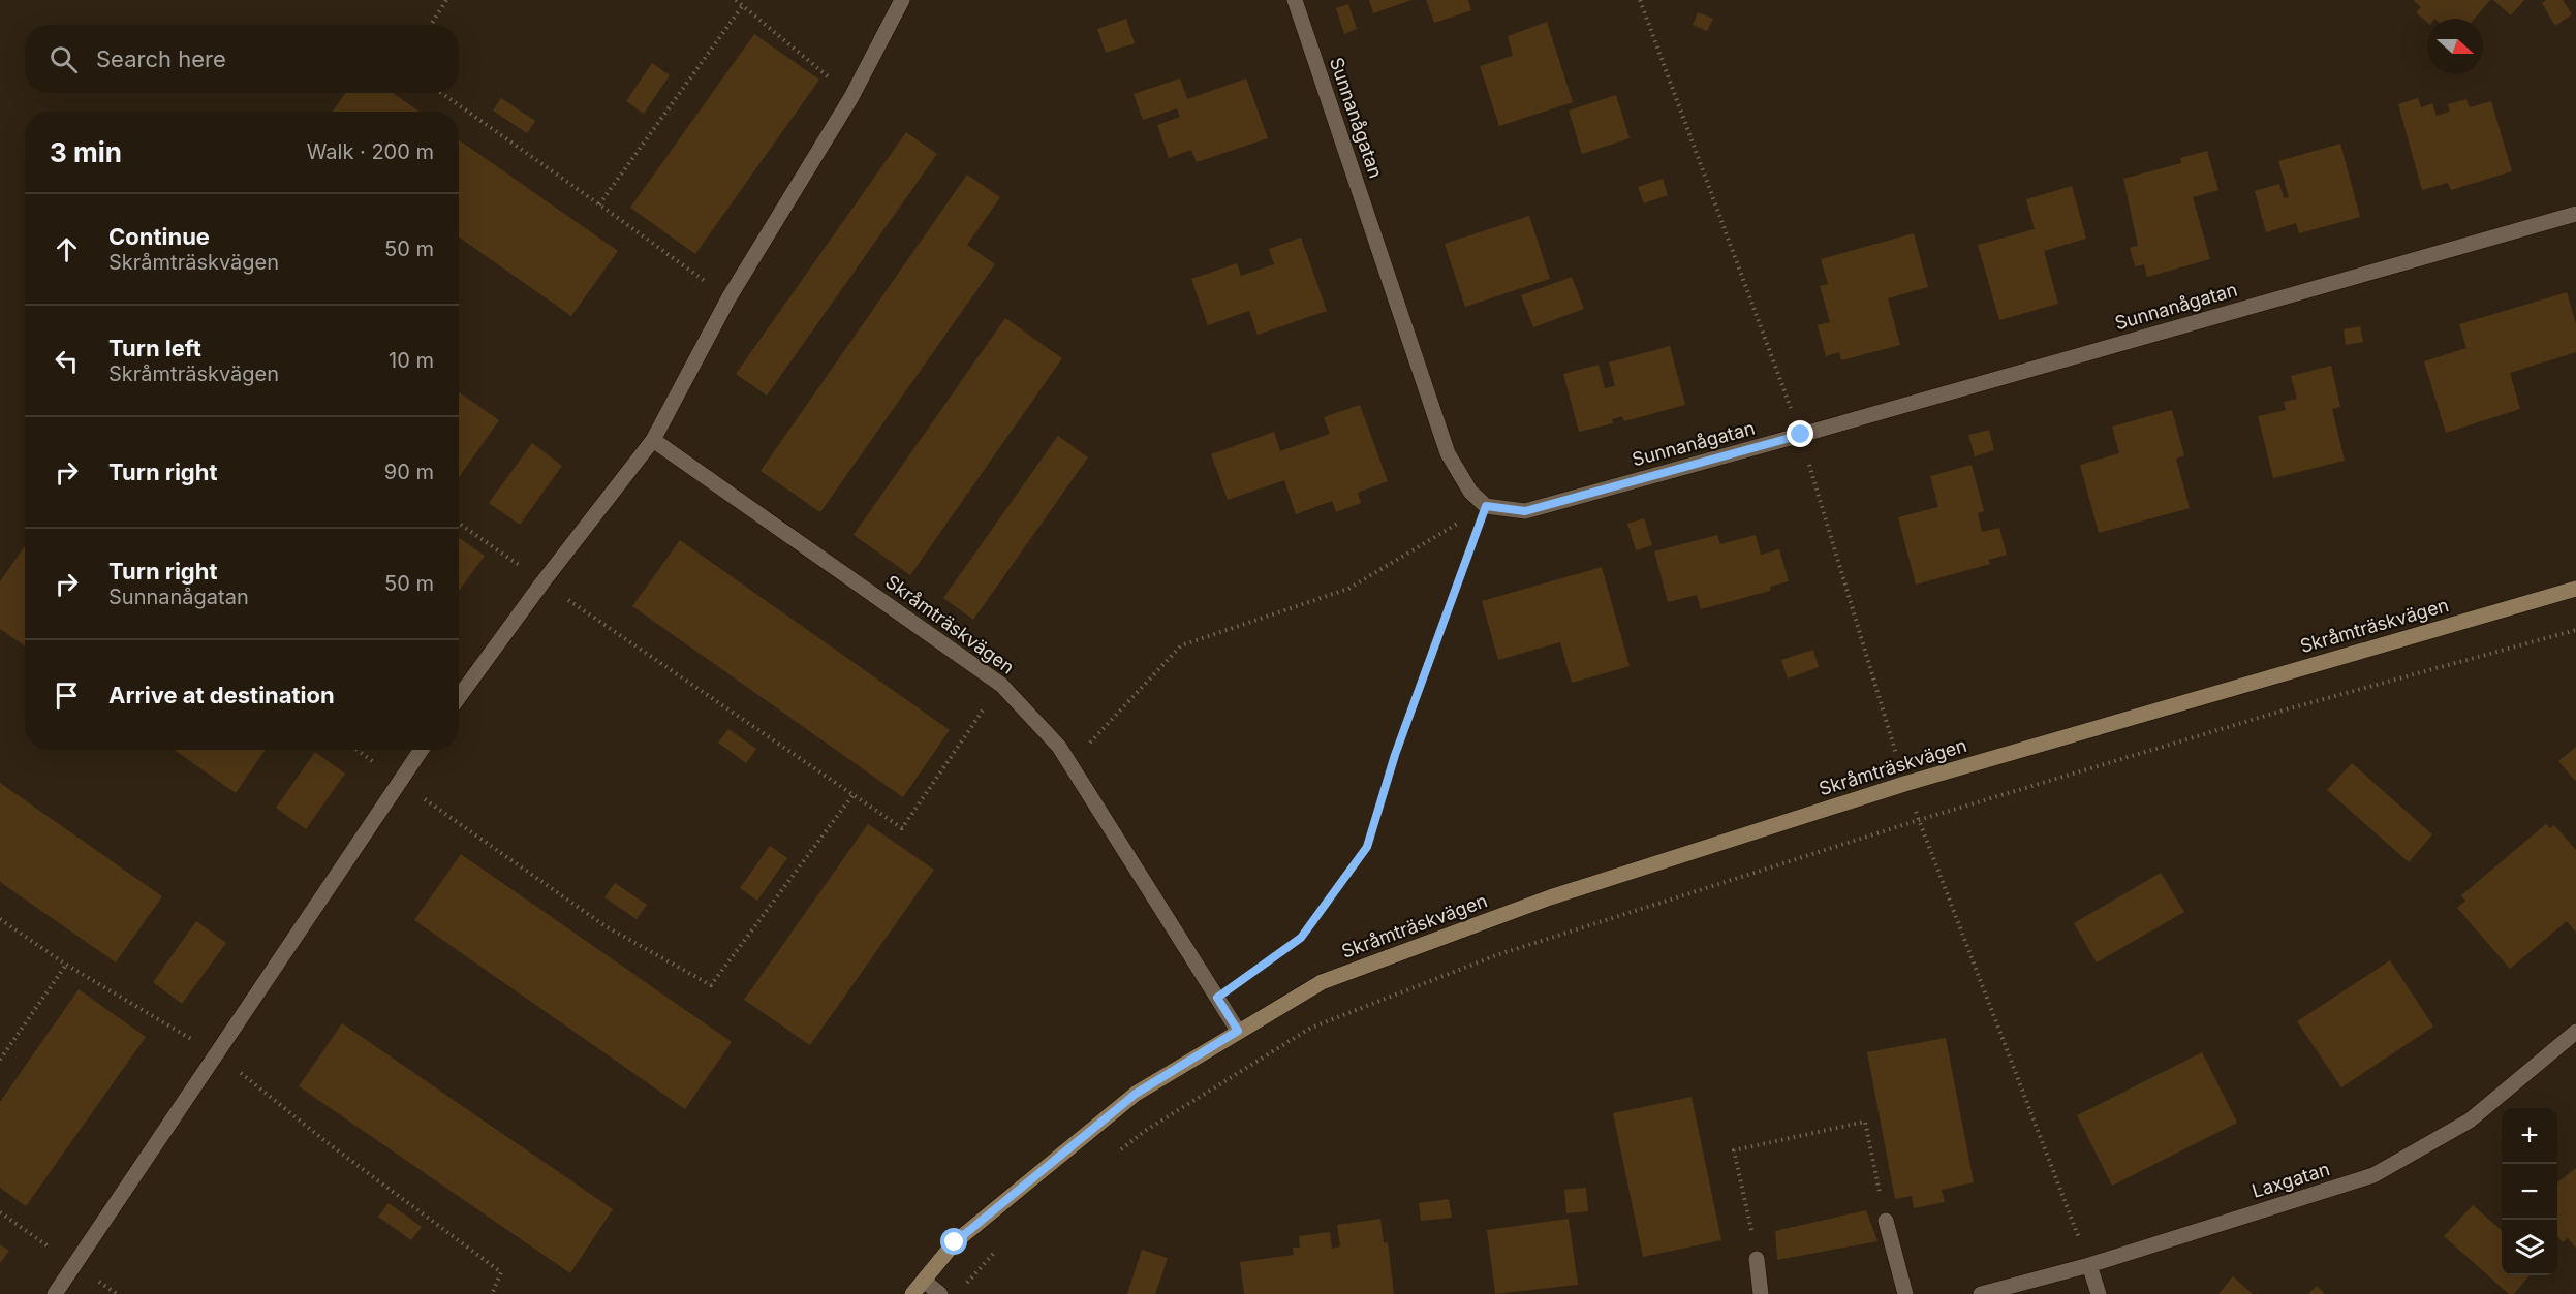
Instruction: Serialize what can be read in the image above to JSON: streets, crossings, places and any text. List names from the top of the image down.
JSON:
{
  "streets": {
    "main road": ["Skråmträskvägen"],
    "street": ["Sunnanågatan", "Laxgatan"]
  },
  "north": "right",
  "page": {
    "search": "Search here",
    "heading": ["3 min", "Walk · 200 m"],
    "list": [
      ["Continue", "Skråmträskvägen", "50 m"],
      ["Turn left", "Skråmträskvägen", "10 m"],
      ["Turn right", "90 m"],
      ["Turn right", "Sunnanågatan", "50 m"],
      "Arrive at destination"
    ],
    "map_buttons": ["+", "−"]
  }
}
